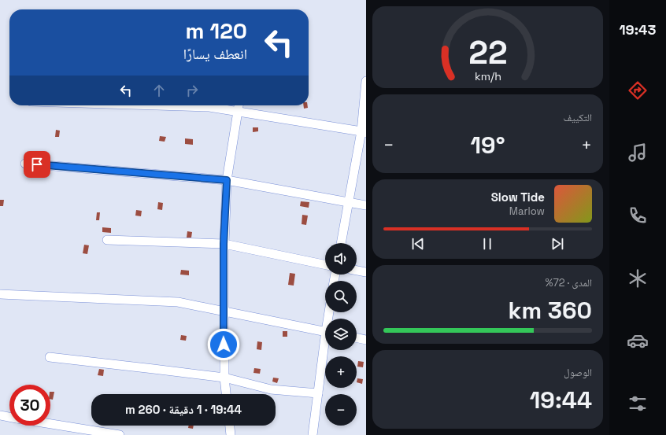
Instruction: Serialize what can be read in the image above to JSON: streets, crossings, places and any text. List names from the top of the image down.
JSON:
{
  "page": {
    "tabs": "19:43",
    "turn": ["120 m", "انعطف يسارًا"],
    "tile": [
      "التكييف",
      ["المدى · 72%", "360 km"],
      ["الوصول", "19:44"]
    ],
    "heat": ["−", "19°", "+"],
    "song": ["Slow Tide", "Marlow"],
    "map_buttons": ["+", "−"],
    "limit": "30",
    "trip": "19:44 · 1 دقيقة · 260 m",
    "gauge": ["22", "km/h"]
  }
}
